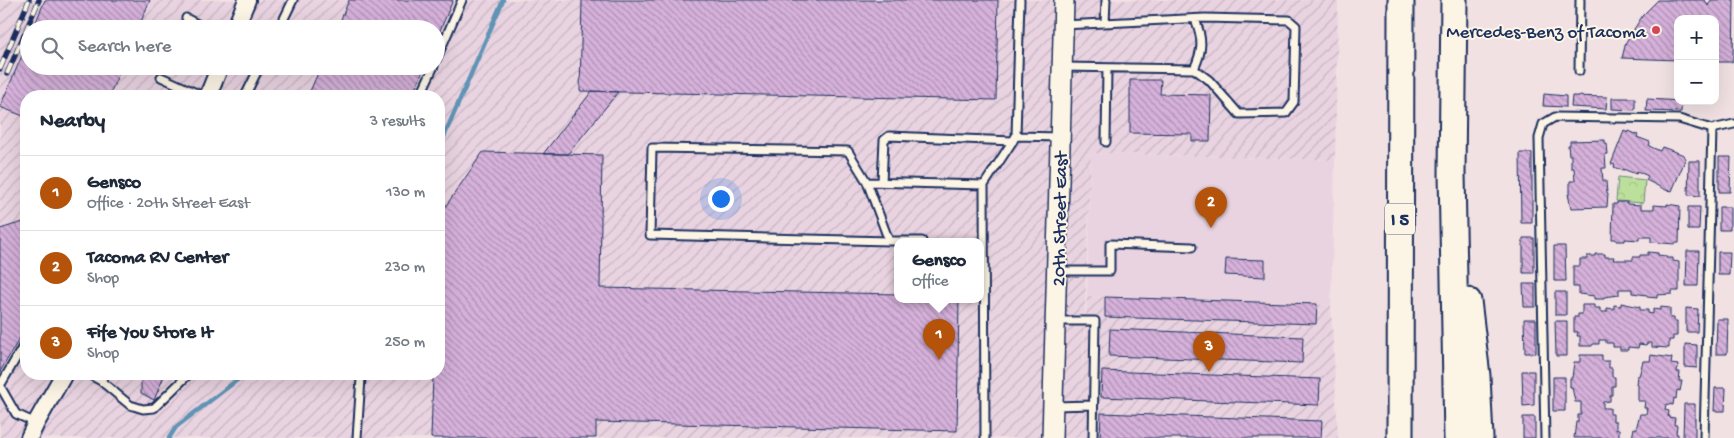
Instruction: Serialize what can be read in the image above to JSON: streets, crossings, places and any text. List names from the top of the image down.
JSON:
{
  "streets": {
    "highway": ["I 5"],
    "main road": ["20th Street East"]
  },
  "places": ["Mercedes-Benz of Tacoma"],
  "page": {
    "map_buttons": ["+", "−"],
    "search": "Search here",
    "heading": ["Nearby", "3 results"],
    "list": [
      {
        "mark": "1",
        "name": "Gensco",
        "note": "Office · 20th Street East",
        "value": "130 m"
      },
      {
        "mark": "2",
        "name": "Tacoma RV Center",
        "note": "Shop",
        "value": "230 m"
      },
      {
        "mark": "3",
        "name": "Fife You Store It",
        "note": "Shop",
        "value": "250 m"
      }
    ],
    "pins": ["2", "1", "3"],
    "popup": ["Gensco", "Office"]
  }
}
